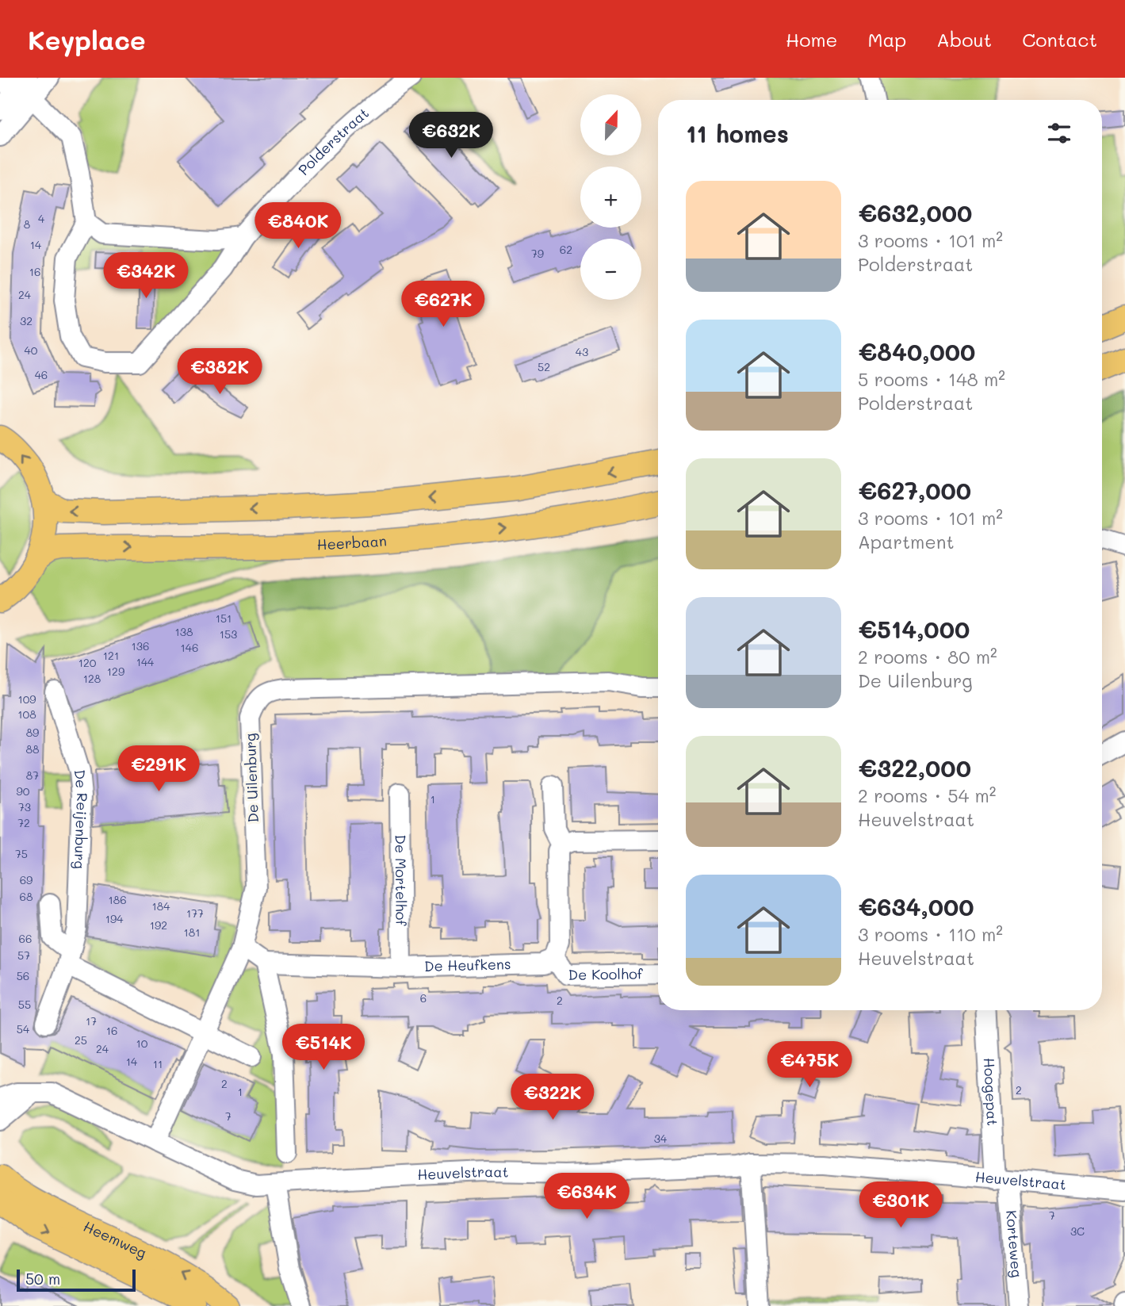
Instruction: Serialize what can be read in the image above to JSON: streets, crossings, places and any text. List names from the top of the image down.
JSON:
{
  "streets": {
    "main road": ["Heerbaan", "Heemweg"],
    "street": [
      "Polderstraat",
      "De Uilenburg",
      "De Reijenburg",
      "De Mortelhof",
      "De Heufkens",
      "De Koolhof",
      "Hoogepat",
      "Heuvelstraat",
      "Korteweg"
    ]
  },
  "crossings": [
    ["De Mortelhof", "De Heufkens"],
    ["De Heufkens", "De Koolhof"],
    ["Hoogepat", "Heuvelstraat"],
    ["Hoogepat", "Korteweg"],
    ["Heuvelstraat", "Korteweg"]
  ],
  "house_numbers": [
    "4",
    "8",
    "14",
    "62",
    "79",
    "16",
    "24",
    "32",
    "40",
    "43",
    "52",
    "46",
    "151",
    "138",
    "153",
    "136",
    "146",
    "121",
    "144",
    "120",
    "129",
    "128",
    "109",
    "108",
    "89",
    "88",
    "87",
    "90",
    "1",
    "73",
    "72",
    "75",
    "69",
    "68",
    "186",
    "184",
    "177",
    "194",
    "192",
    "181",
    "66",
    "57",
    "56",
    "6",
    "2",
    "55",
    "17",
    "54",
    "16",
    "25",
    "10",
    "24",
    "14",
    "11",
    "2",
    "2",
    "1",
    "7",
    "34",
    "7",
    "3C"
  ],
  "scale_bar": "50 m",
  "north": "top",
  "page": {
    "header": "Keyplace",
    "nav": [
      "Home",
      "Map",
      "About",
      "Contact"
    ],
    "map_buttons": ["+", "−"],
    "heading": "11 homes",
    "price": [
      "€632K",
      "€840K",
      "€342K",
      "€627K",
      "€382K",
      "€291K",
      "€514K",
      "€475K",
      "€322K",
      "€634K",
      "€301K"
    ],
    "list": [
      {
        "name": "€632,000",
        "note": "3 rooms · 101 m² · Polderstraat"
      },
      {
        "name": "€840,000",
        "note": "5 rooms · 148 m² · Polderstraat"
      },
      {
        "name": "€627,000",
        "note": "3 rooms · 101 m² · Apartment"
      },
      {
        "name": "€514,000",
        "note": "2 rooms · 80 m² · De Uilenburg"
      },
      {
        "name": "€322,000",
        "note": "2 rooms · 54 m² · Heuvelstraat"
      },
      {
        "name": "€634,000",
        "note": "3 rooms · 110 m² · Heuvelstraat"
      }
    ],
    "scale": "50 m"
  }
}
